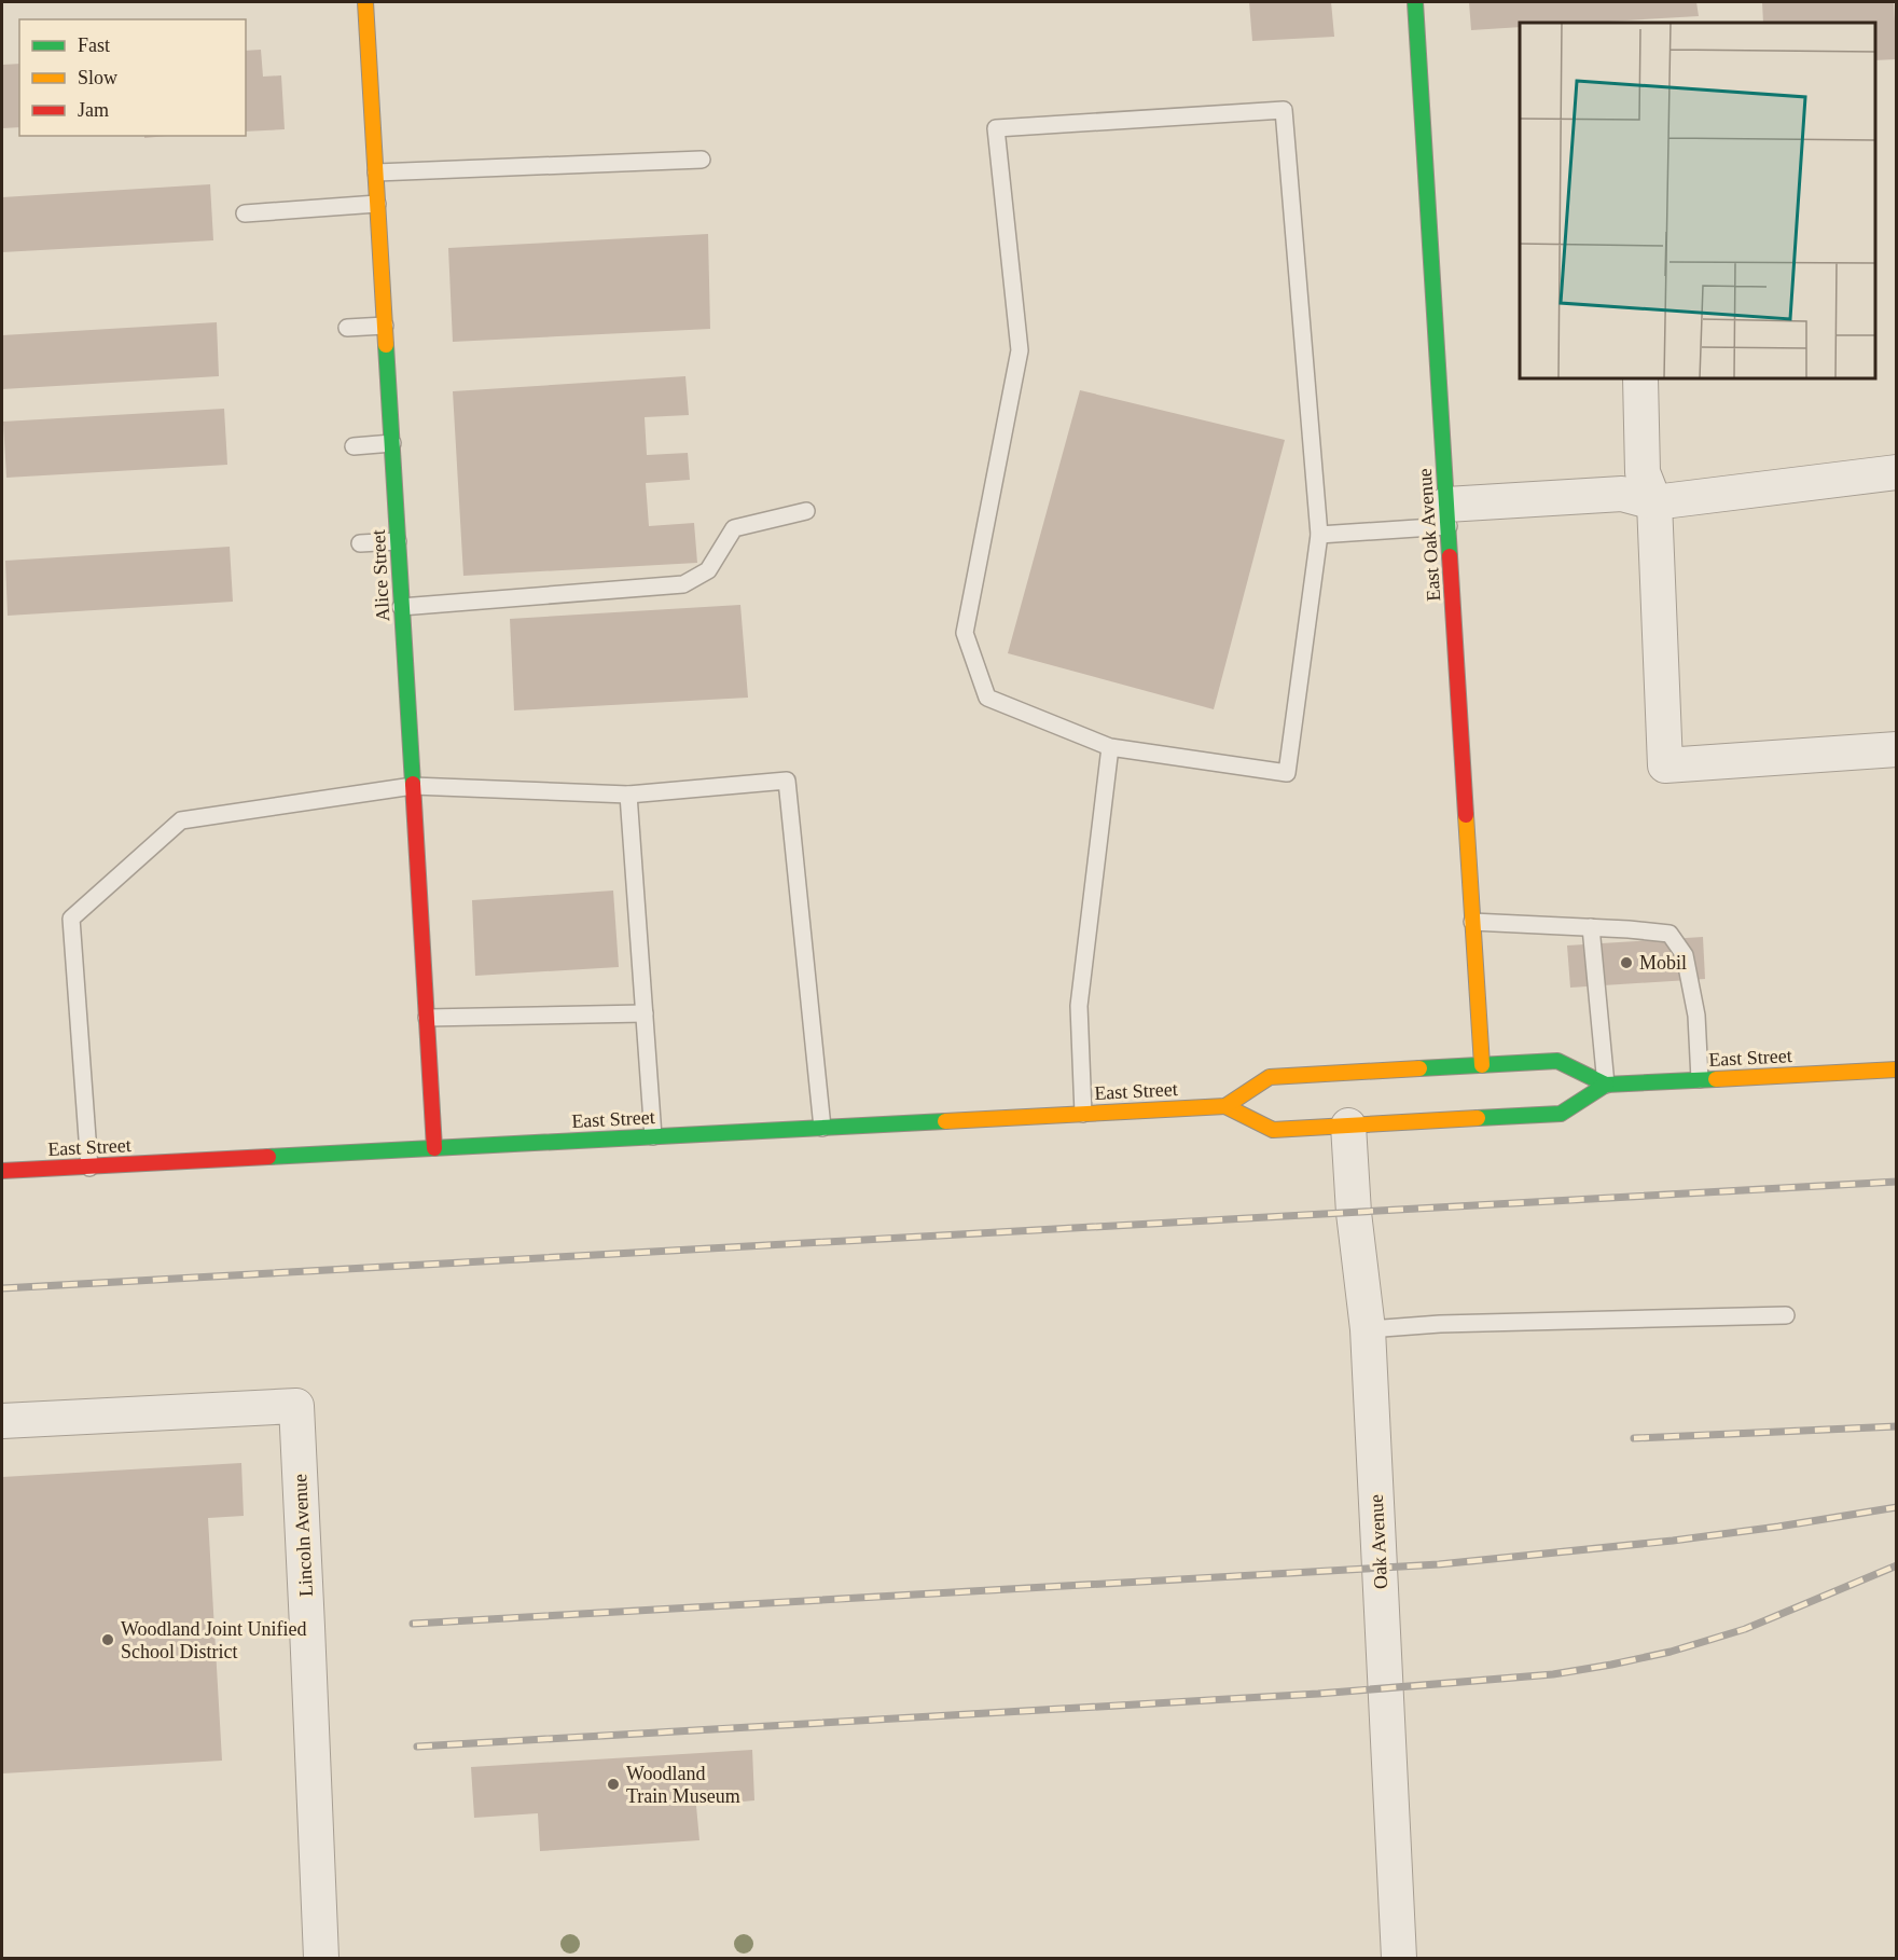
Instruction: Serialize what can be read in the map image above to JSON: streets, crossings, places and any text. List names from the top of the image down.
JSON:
{
  "streets": {
    "main road": ["East Oak Avenue", "Alice Street", "East Street"],
    "street": ["Lincoln Avenue", "Oak Avenue"]
  },
  "crossings": [
    ["East Oak Avenue", "East Street"],
    ["Alice Street", "East Street"],
    ["East Street", "Oak Avenue"]
  ],
  "places": ["Mobil", "Woodland Joint Unified School District", "Woodland Train Museum"],
  "legend": ["Fast", "Slow", "Jam"]
}
